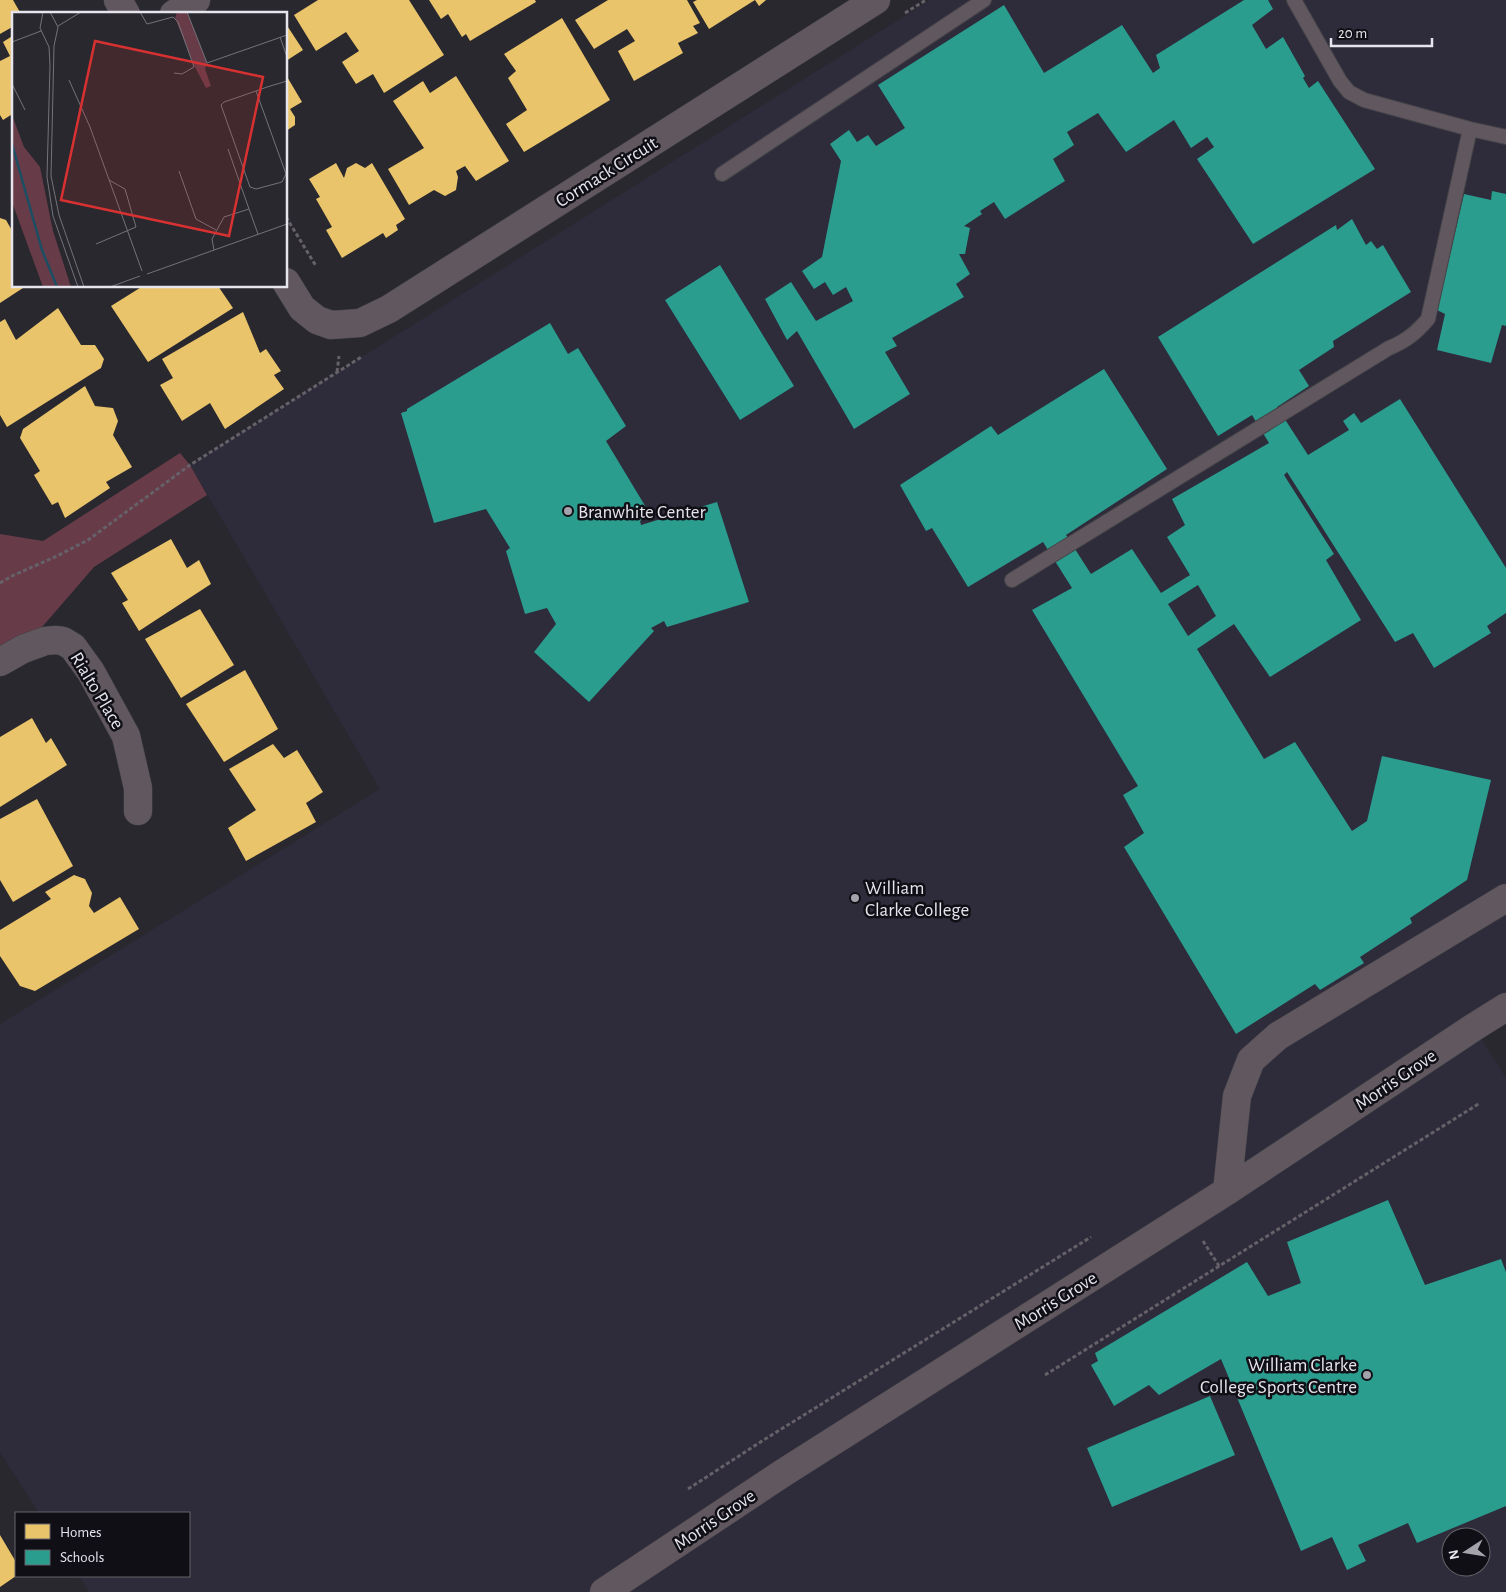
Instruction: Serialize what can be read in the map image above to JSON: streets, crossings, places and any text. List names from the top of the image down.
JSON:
{
  "streets": {
    "street": ["Cormack Circuit", "Rialto Place", "Morris Grove"]
  },
  "places": ["Branwhite Center", "William Clarke College", "William Clarke College Sports Centre"],
  "legend": ["Homes", "Schools"],
  "scale_bar": "20 m",
  "north": "left"
}
